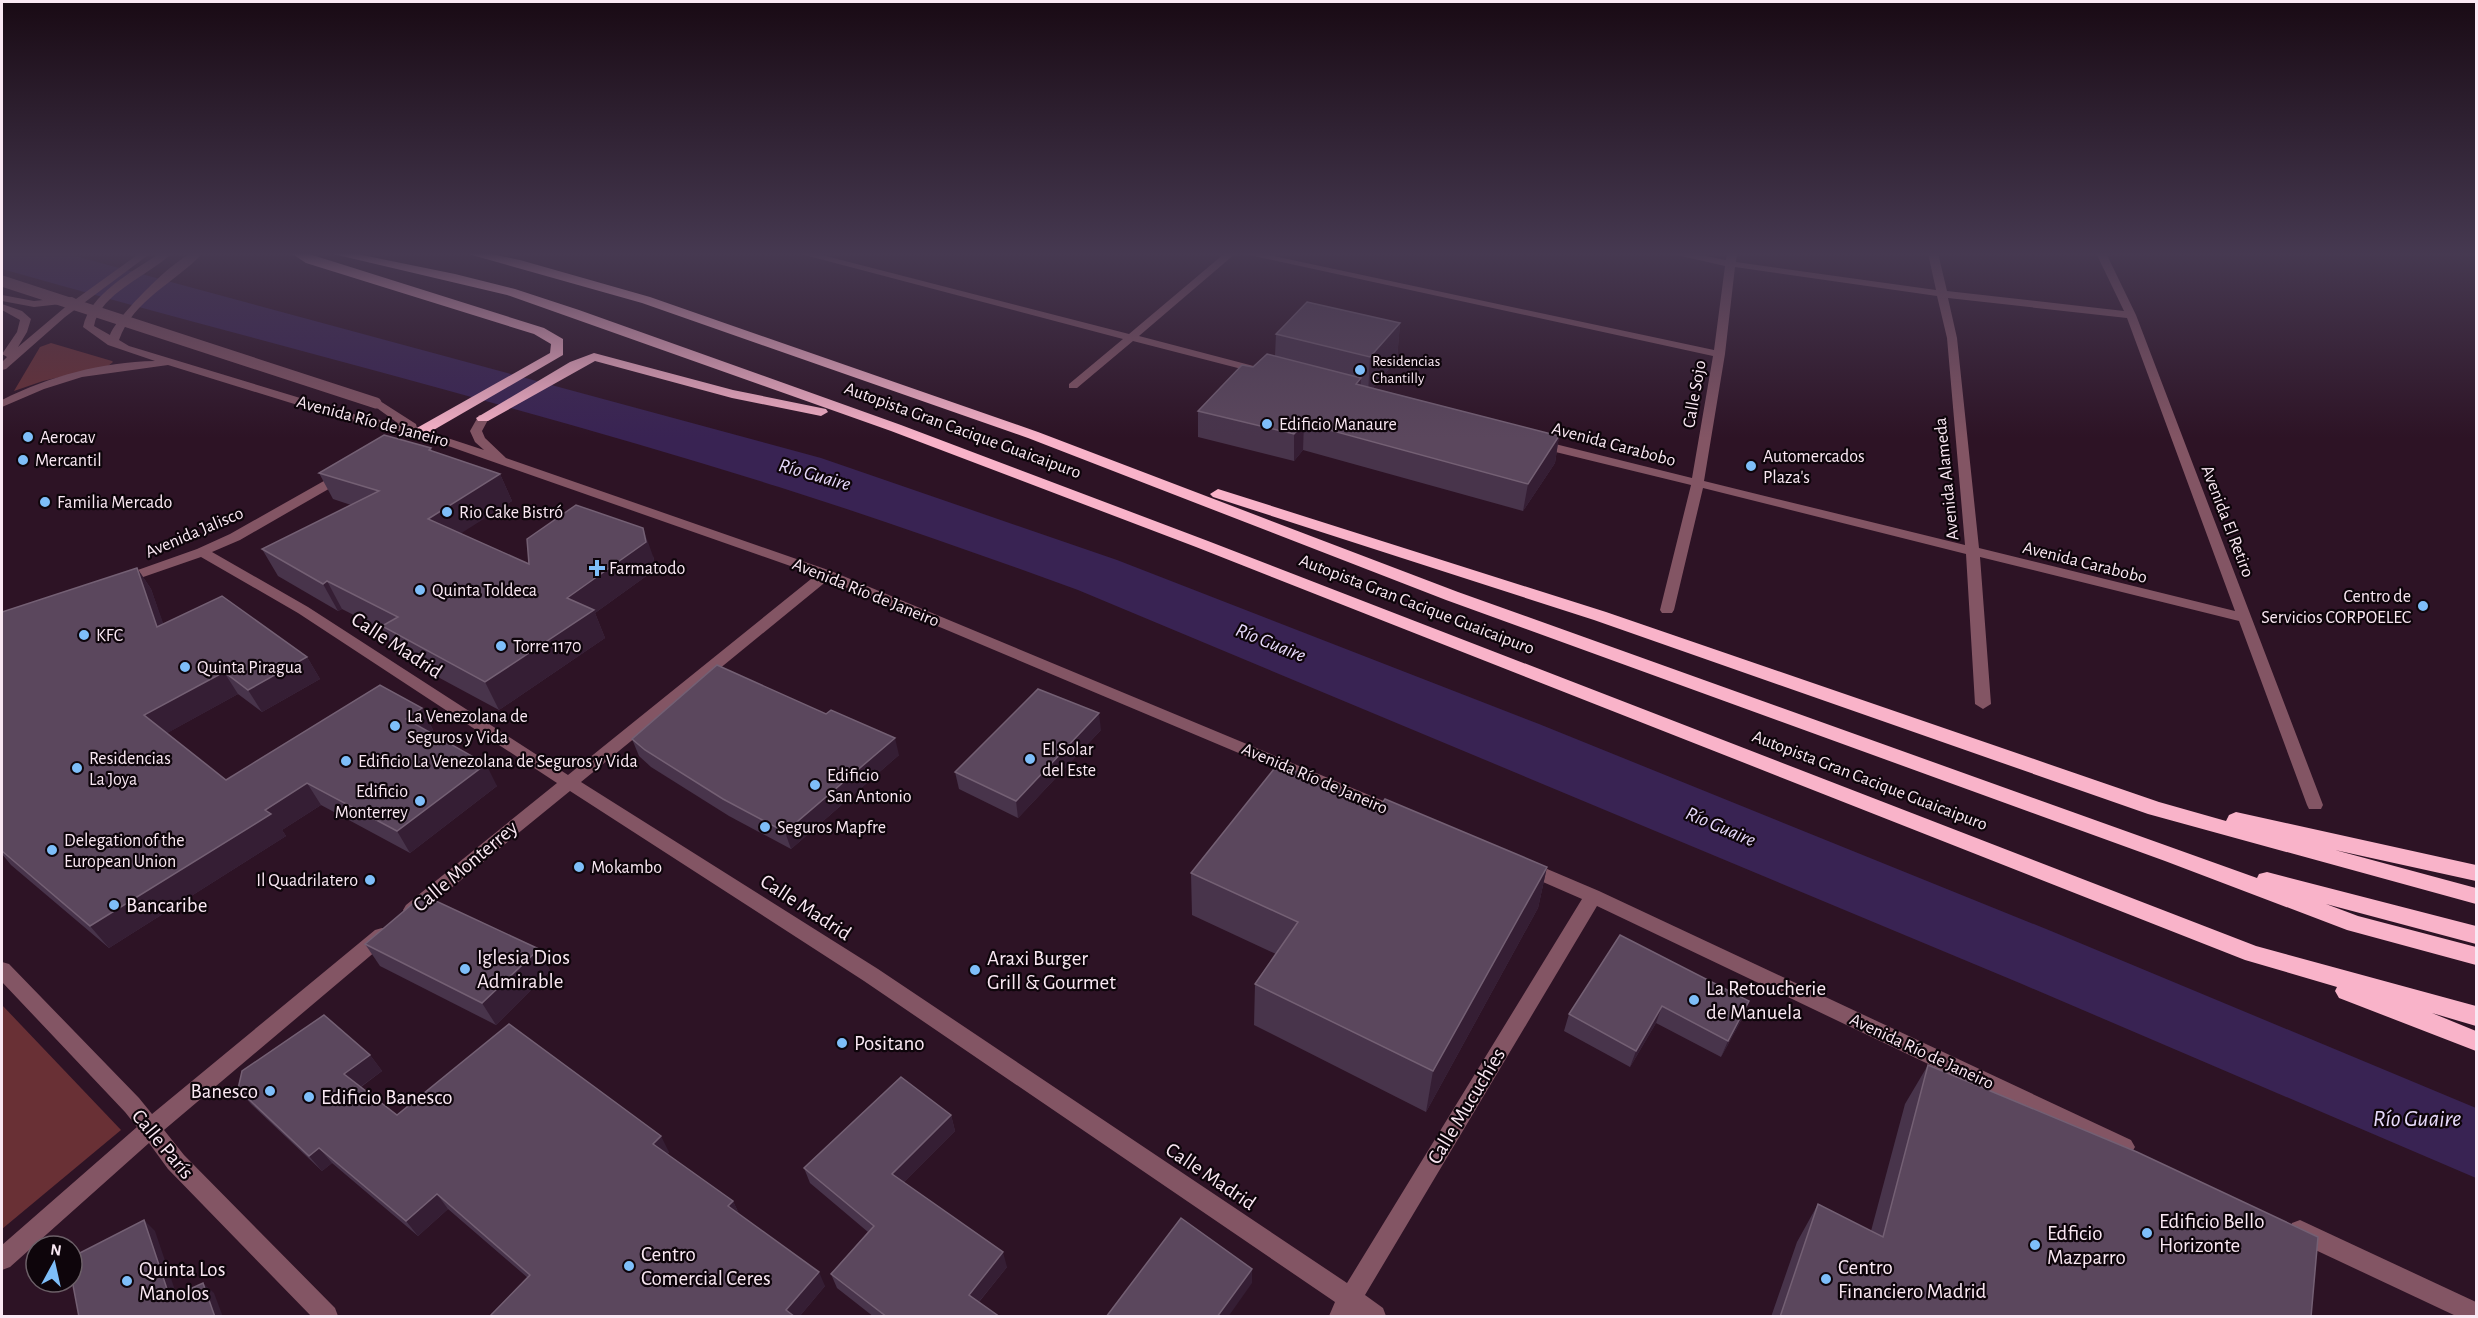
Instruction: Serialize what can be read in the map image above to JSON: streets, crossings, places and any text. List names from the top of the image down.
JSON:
{
  "streets": {
    "highway": ["Autopista Gran Cacique Guaicaipuro"],
    "street": [
      "Calle Sojo",
      "Avenida Río de Janeiro",
      "Avenida Carabobo",
      "Avenida Alameda",
      "Avenida El Retiro",
      "Avenida Jalisco",
      "Calle Madrid",
      "Calle Monterrey",
      "Calle Mucuchíes",
      "Calle París"
    ]
  },
  "crossings": [
    ["Calle Sojo", "Avenida Carabobo"],
    ["Avenida Río de Janeiro", "Calle Monterrey"],
    ["Avenida Río de Janeiro", "Calle Mucuchíes"],
    ["Avenida Carabobo", "Avenida Alameda"],
    ["Avenida Carabobo", "Avenida El Retiro"],
    ["Avenida Jalisco", "Calle Madrid"],
    ["Calle Madrid", "Calle Monterrey"],
    ["Calle Madrid", "Calle Mucuchíes"],
    ["Calle Monterrey", "Calle París"]
  ],
  "water": ["Río Guaire"],
  "places": {
    "other": [
      "Residencias Chantilly",
      "Edificio Manaure",
      "Aerocav",
      "Mercantil",
      "Automercados Plaza's",
      "Familia Mercado",
      "Rio Cake Bistró",
      "Quinta Toldeca",
      "Centro de Servicios CORPOELEC",
      "KFC",
      "Torre 1170",
      "Quinta Piragua",
      "La Venezolana de Seguros y Vida",
      "El Solar del Este",
      "Edificio La Venezolana de Seguros y Vida",
      "Residencias La Joya",
      "Edificio San Antonio",
      "Edificio Monterrey",
      "Seguros Mapfre",
      "Delegation of the European Union",
      "Mokambo",
      "Il Quadrilatero",
      "Bancaribe",
      "Iglesia Dios Admirable",
      "Araxi Burger Grill & Gourmet",
      "La Retoucherie de Manuela",
      "Positano",
      "Banesco",
      "Edificio Banesco",
      "Edificio Bello Horizonte",
      "Edficio Mazparro",
      "Centro Comercial Ceres",
      "Centro Financiero Madrid",
      "Quinta Los Manolos"
    ],
    "health": ["Farmatodo"]
  },
  "north": "top"
}
